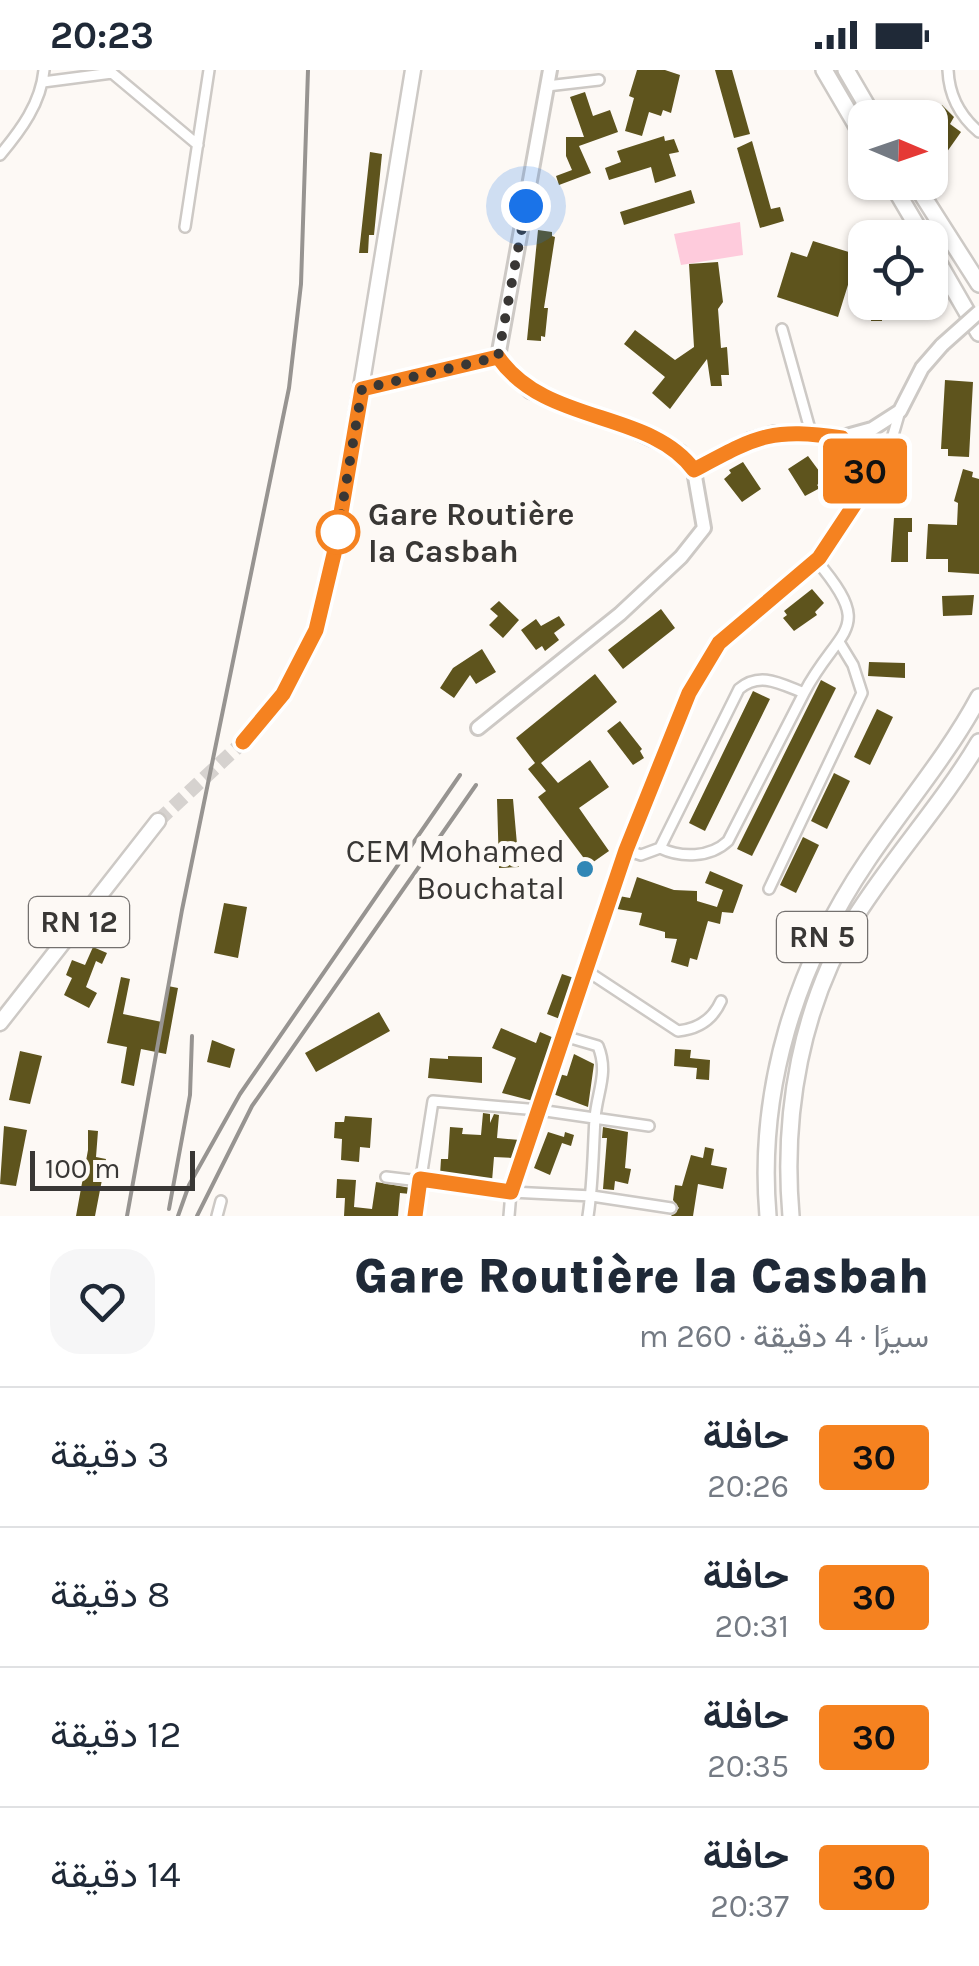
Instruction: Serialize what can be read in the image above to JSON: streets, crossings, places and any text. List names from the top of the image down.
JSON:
{
  "streets": {
    "highway": ["RN 5"],
    "main road": ["RN 12"]
  },
  "places": ["Gare Routière la Casbah", "CEM Mohamed Bouchatal"],
  "lines": ["bus line 30"],
  "scale_bar": "100 m",
  "north": "right",
  "page": {
    "status": "20:23",
    "on_map": "30",
    "scale": "100 m",
    "heading": ["Gare Routière la Casbah", "سيرًا · 4 دقيقة · 260 m"],
    "list": [
      {
        "mark": "30",
        "name": "حافلة",
        "note": "20:26",
        "value": "3 دقيقة"
      },
      {
        "mark": "30",
        "name": "حافلة",
        "note": "20:31",
        "value": "8 دقيقة"
      },
      {
        "mark": "30",
        "name": "حافلة",
        "note": "20:35",
        "value": "12 دقيقة"
      },
      {
        "mark": "30",
        "name": "حافلة",
        "note": "20:37",
        "value": "14 دقيقة"
      }
    ]
  }
}
